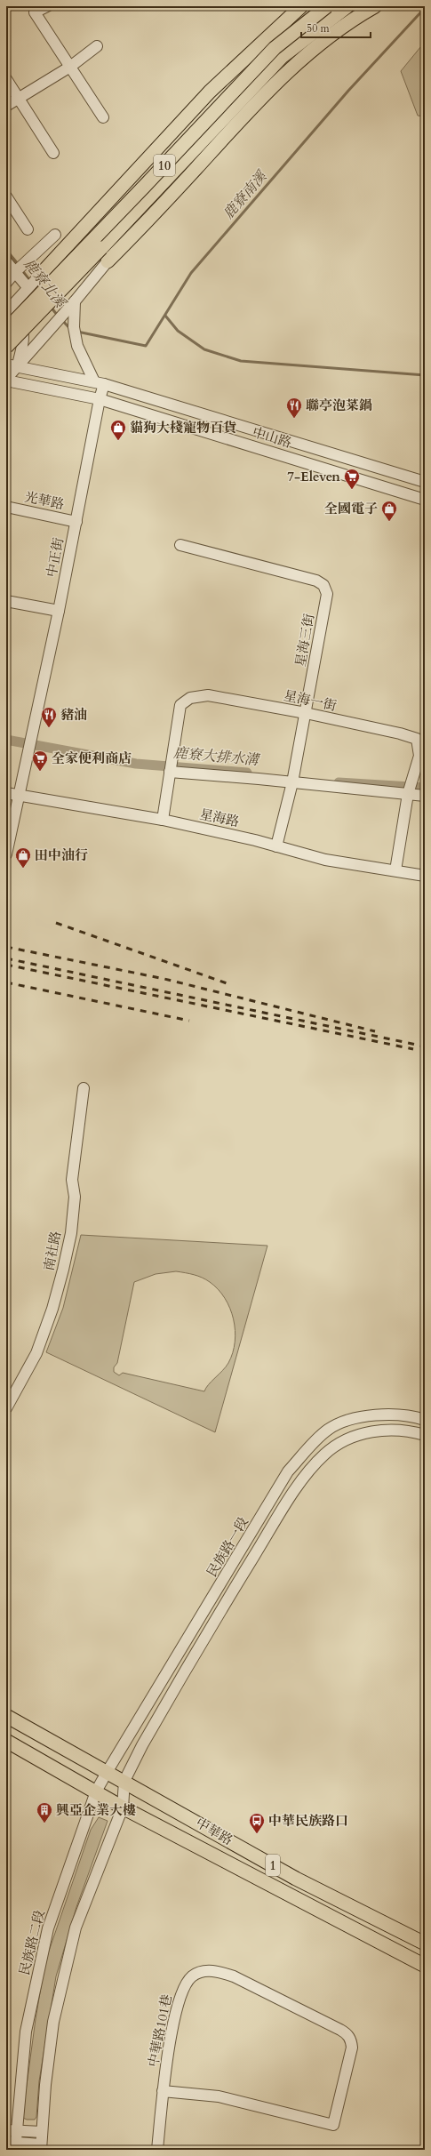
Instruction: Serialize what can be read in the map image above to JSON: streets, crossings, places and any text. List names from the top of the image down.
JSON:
{
  "streets": {
    "main road": ["10", "中華路", "1"],
    "street": [
      "中山路",
      "光華路",
      "中正街",
      "星海三街",
      "星海一街",
      "星海路",
      "南社路",
      "民族路一段",
      "民族路二段",
      "中華路101巷"
    ]
  },
  "crossings": [
    ["中山路", "中正街"],
    ["光華路", "中正街"],
    ["中正街", "星海路"],
    ["星海三街", "星海一街"],
    ["星海三街", "星海路"],
    ["星海一街", "星海路"],
    ["民族路一段", "中華路"],
    ["民族路一段", "民族路二段"],
    ["中華路", "民族路二段"]
  ],
  "water": ["鹿寮南溪", "鹿寮北溪", "鹿寮大排水溝"],
  "places": {
    "restaurant": ["聯亭泡菜鍋", "豬油"],
    "shop": ["貓狗大棧寵物百貨", "全國電子", "田中油行"],
    "supermarket": ["7-Eleven", "全家便利商店"],
    "building": ["興亞企業大樓"],
    "bus stop": ["中華民族路口"]
  },
  "scale_bar": "50 m"
}
